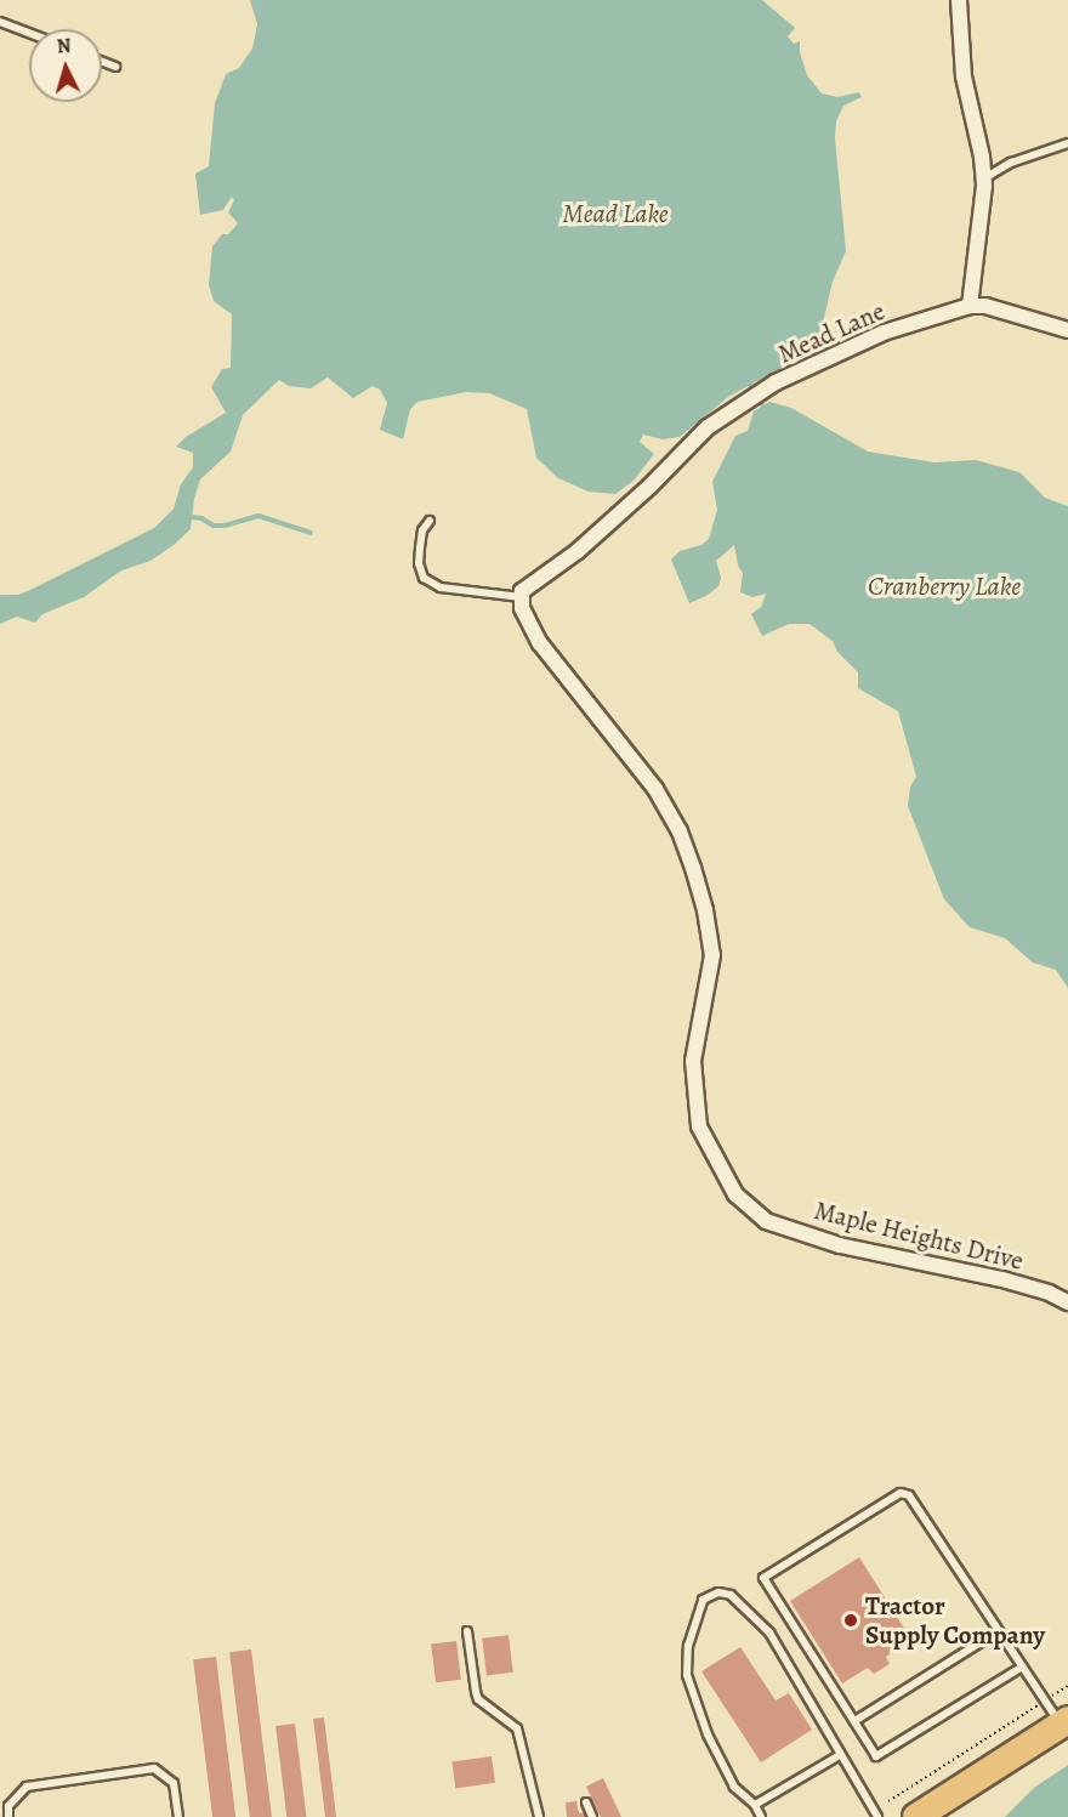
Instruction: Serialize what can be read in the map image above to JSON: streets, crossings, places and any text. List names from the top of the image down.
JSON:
{
  "streets": {
    "street": ["Mead Lane", "Maple Heights Drive"]
  },
  "crossings": [
    ["Mead Lane", "Maple Heights Drive"]
  ],
  "water": ["Mead Lake", "Cranberry Lake"],
  "places": ["Tractor Supply Company"],
  "north": "top"
}
